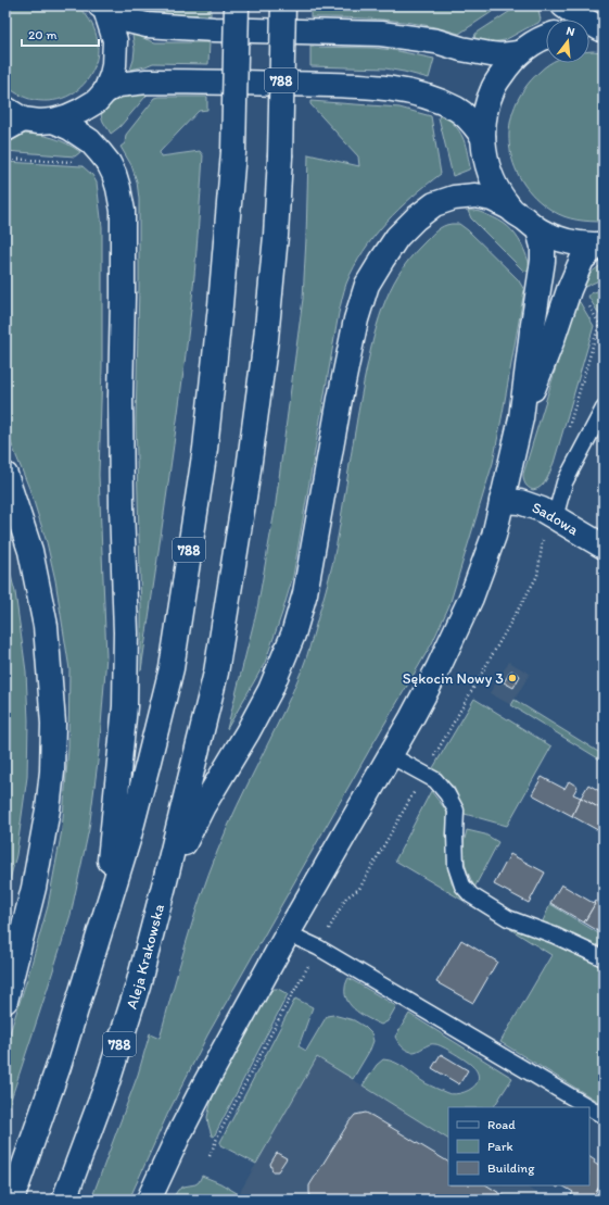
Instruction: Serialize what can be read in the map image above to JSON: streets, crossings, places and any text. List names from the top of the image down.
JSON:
{
  "streets": {
    "main road": ["788", "Sadowa", "Aleja Krakowska"]
  },
  "crossings": [
    ["788", "Aleja Krakowska"]
  ],
  "places": ["Sękocin Nowy 3"],
  "legend": ["Road", "Park", "Building"],
  "scale_bar": "20 m",
  "north": "top"
}
